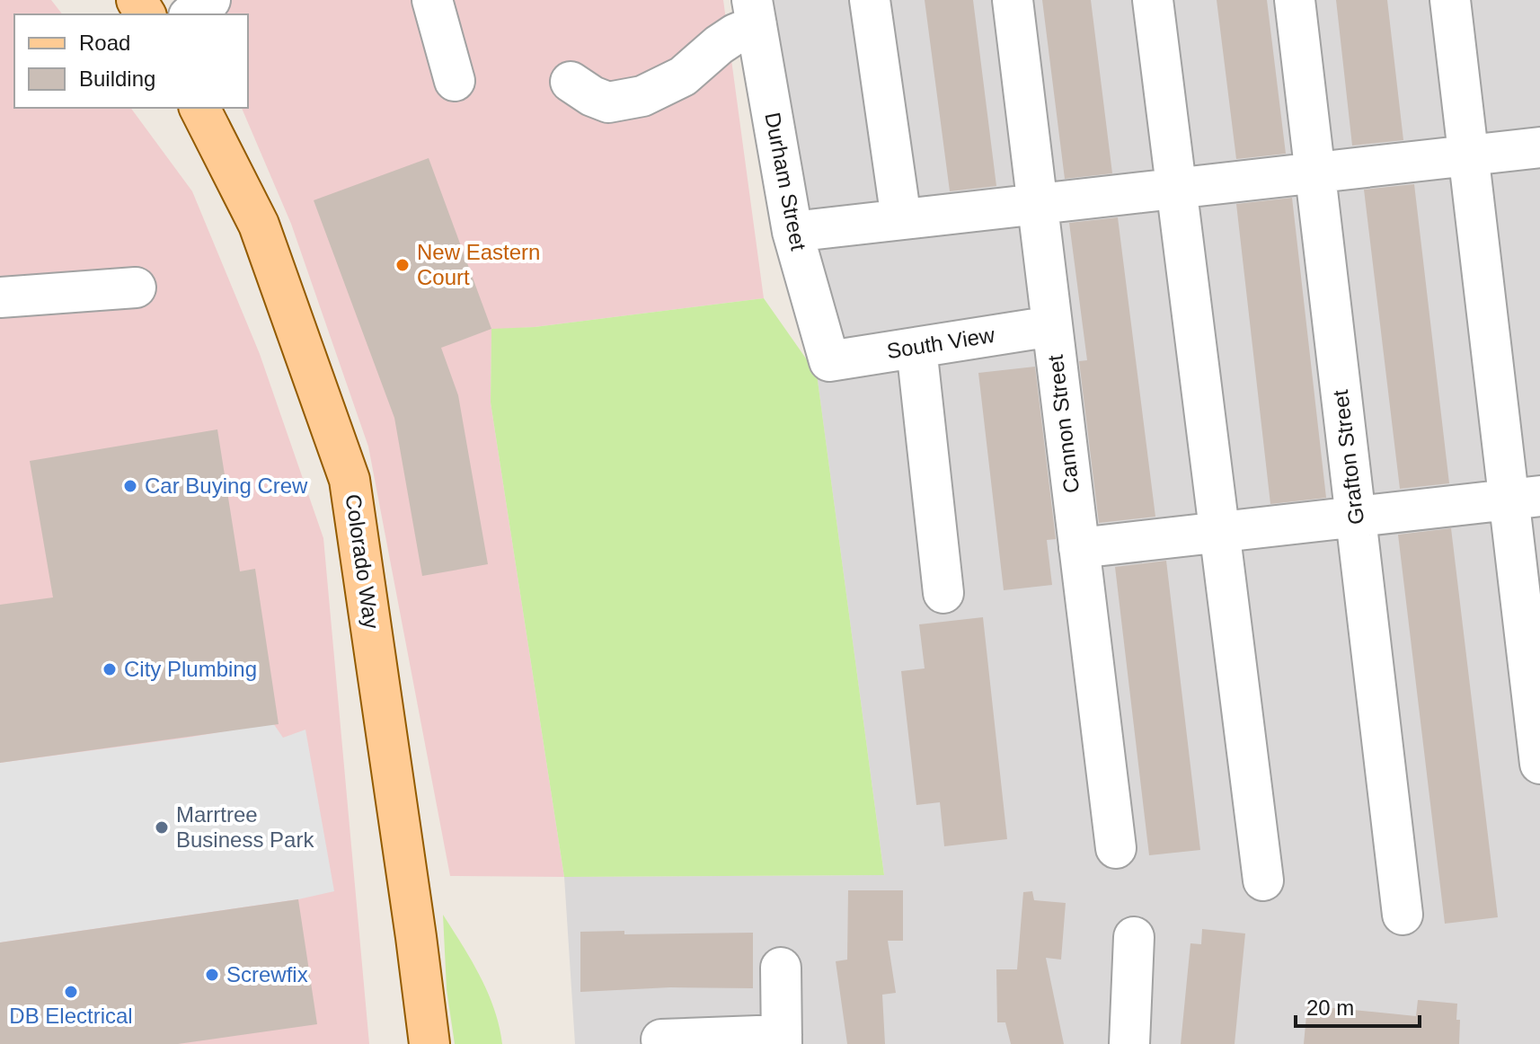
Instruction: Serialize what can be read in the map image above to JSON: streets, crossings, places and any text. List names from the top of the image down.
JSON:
{
  "streets": {
    "main road": ["Colorado Way"],
    "street": [
      "Durham Street",
      "South View",
      "Cannon Street",
      "Grafton Street"
    ]
  },
  "crossings": [
    ["Durham Street", "South View"],
    ["South View", "Cannon Street"]
  ],
  "places": [
    "New Eastern Court",
    "Car Buying Crew",
    "City Plumbing",
    "Marrtree Business Park",
    "Screwfix",
    "DB Electrical"
  ],
  "legend": ["Road", "Building"],
  "scale_bar": "20 m"
}
